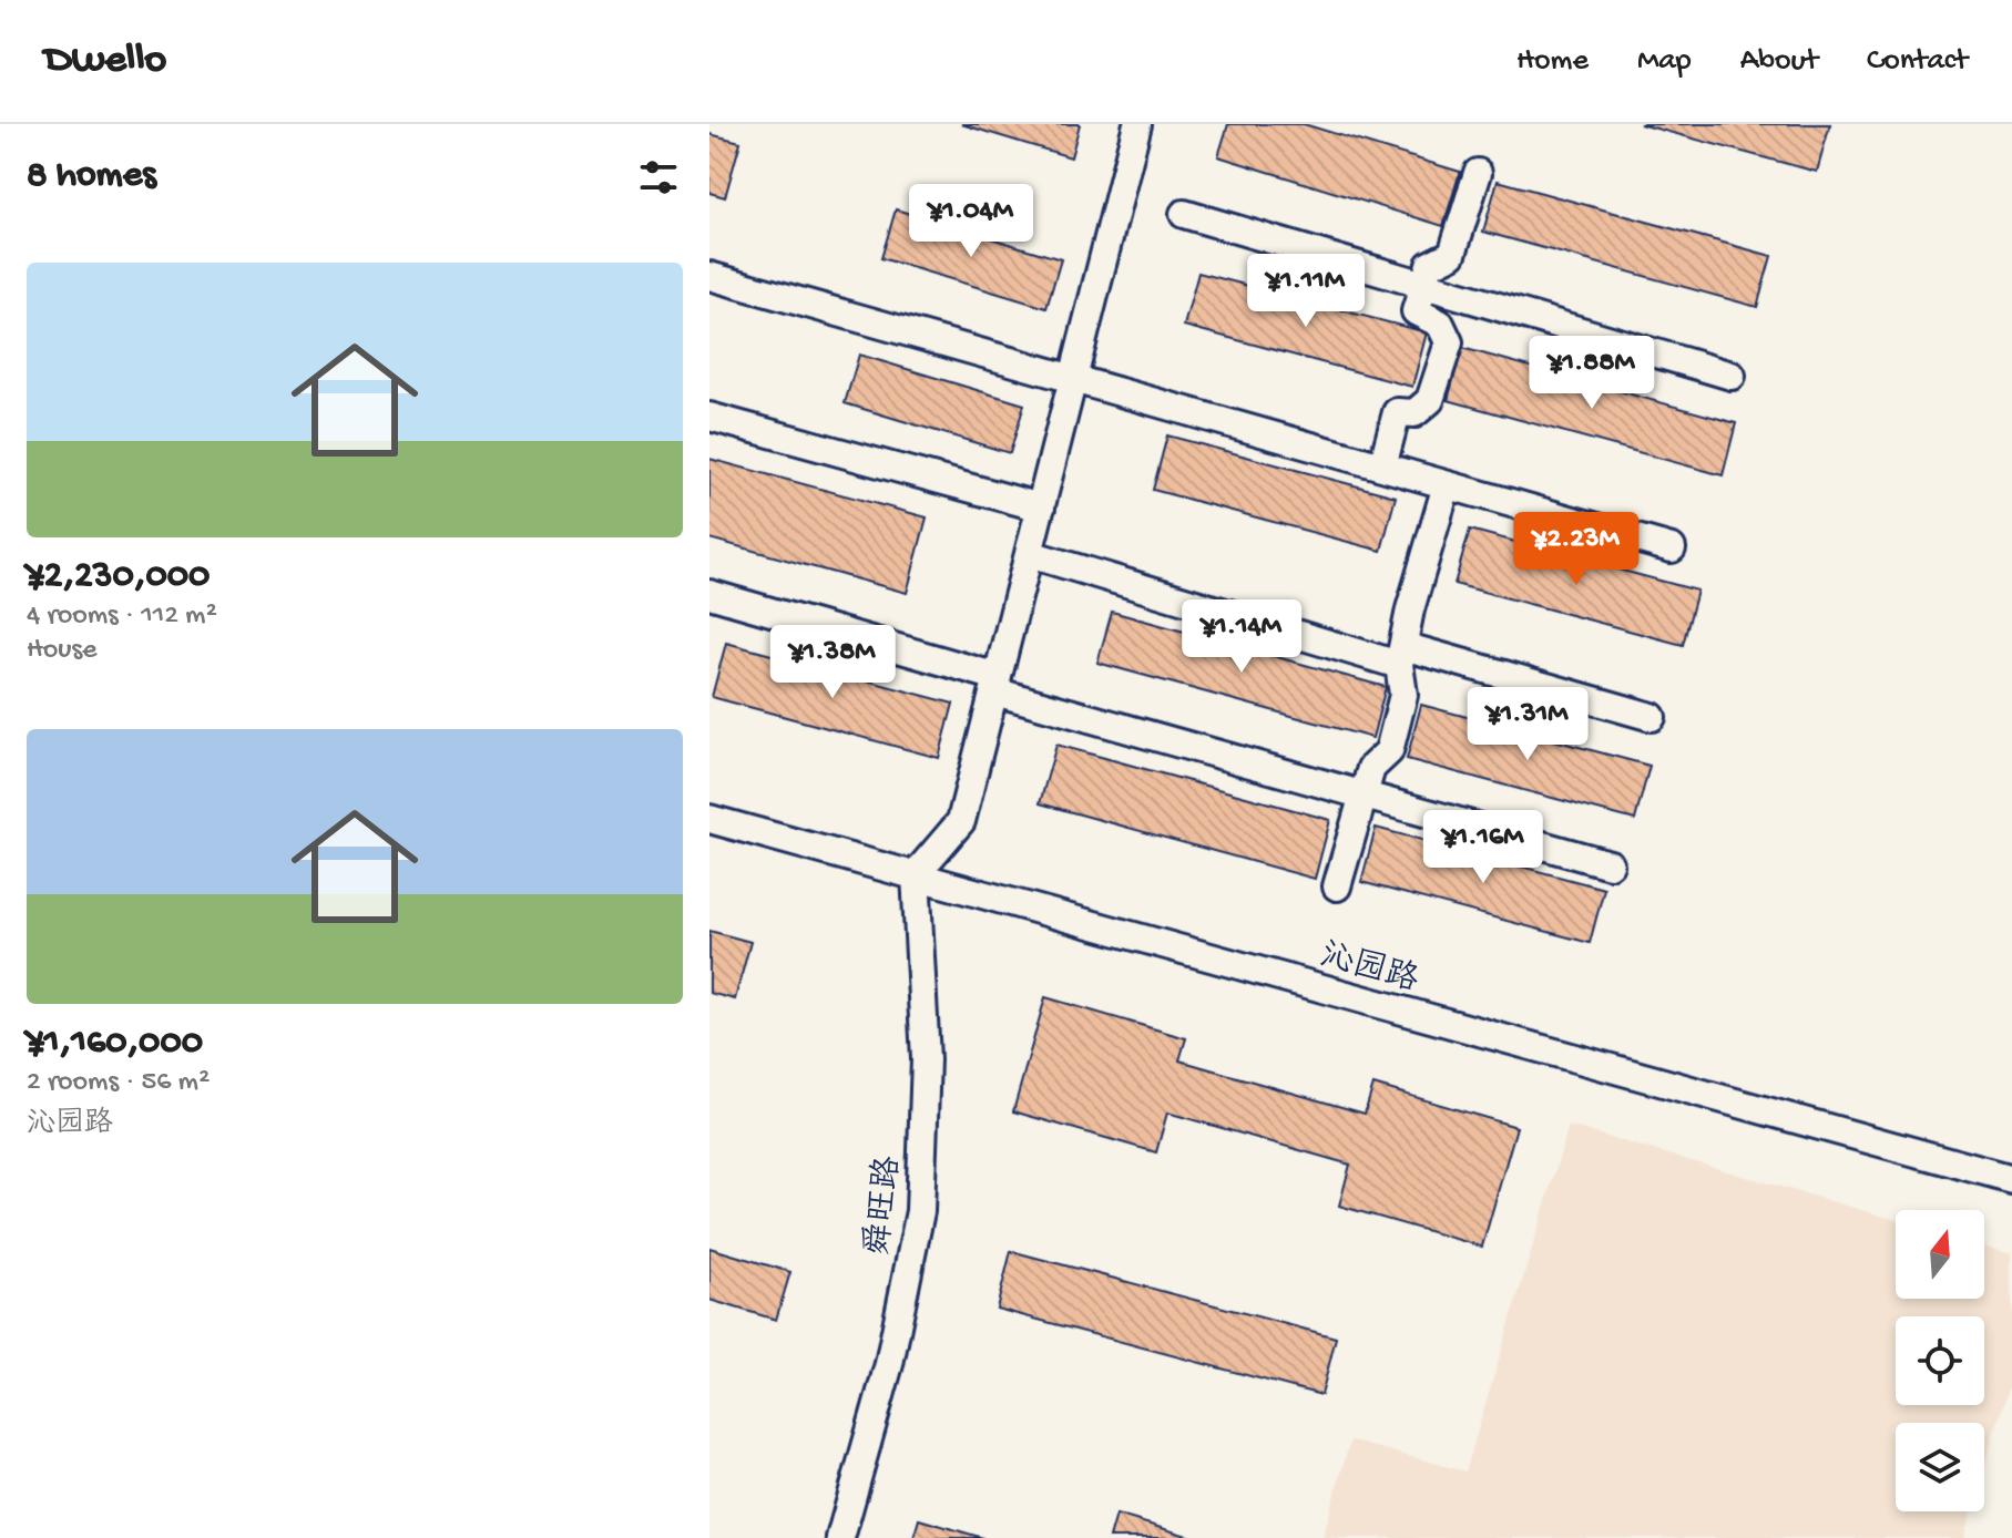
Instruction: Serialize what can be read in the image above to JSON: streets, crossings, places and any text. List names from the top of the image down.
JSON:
{
  "streets": {
    "street": ["沁园路", "舜旺路"]
  },
  "crossings": [
    ["沁园路", "舜旺路"]
  ],
  "north": "top",
  "page": {
    "header": "Dwello",
    "nav": [
      "Home",
      "Map",
      "About",
      "Contact"
    ],
    "heading": "8 homes",
    "price": [
      "¥1.04M",
      "¥1.11M",
      "¥1.88M",
      "¥2.23M",
      "¥1.14M",
      "¥1.38M",
      "¥1.31M",
      "¥1.16M"
    ],
    "list": [
      {
        "name": "¥2,230,000",
        "note": "4 rooms · 112 m² · House"
      },
      {
        "name": "¥1,160,000",
        "note": "2 rooms · 56 m² · 沁园路"
      }
    ]
  }
}
